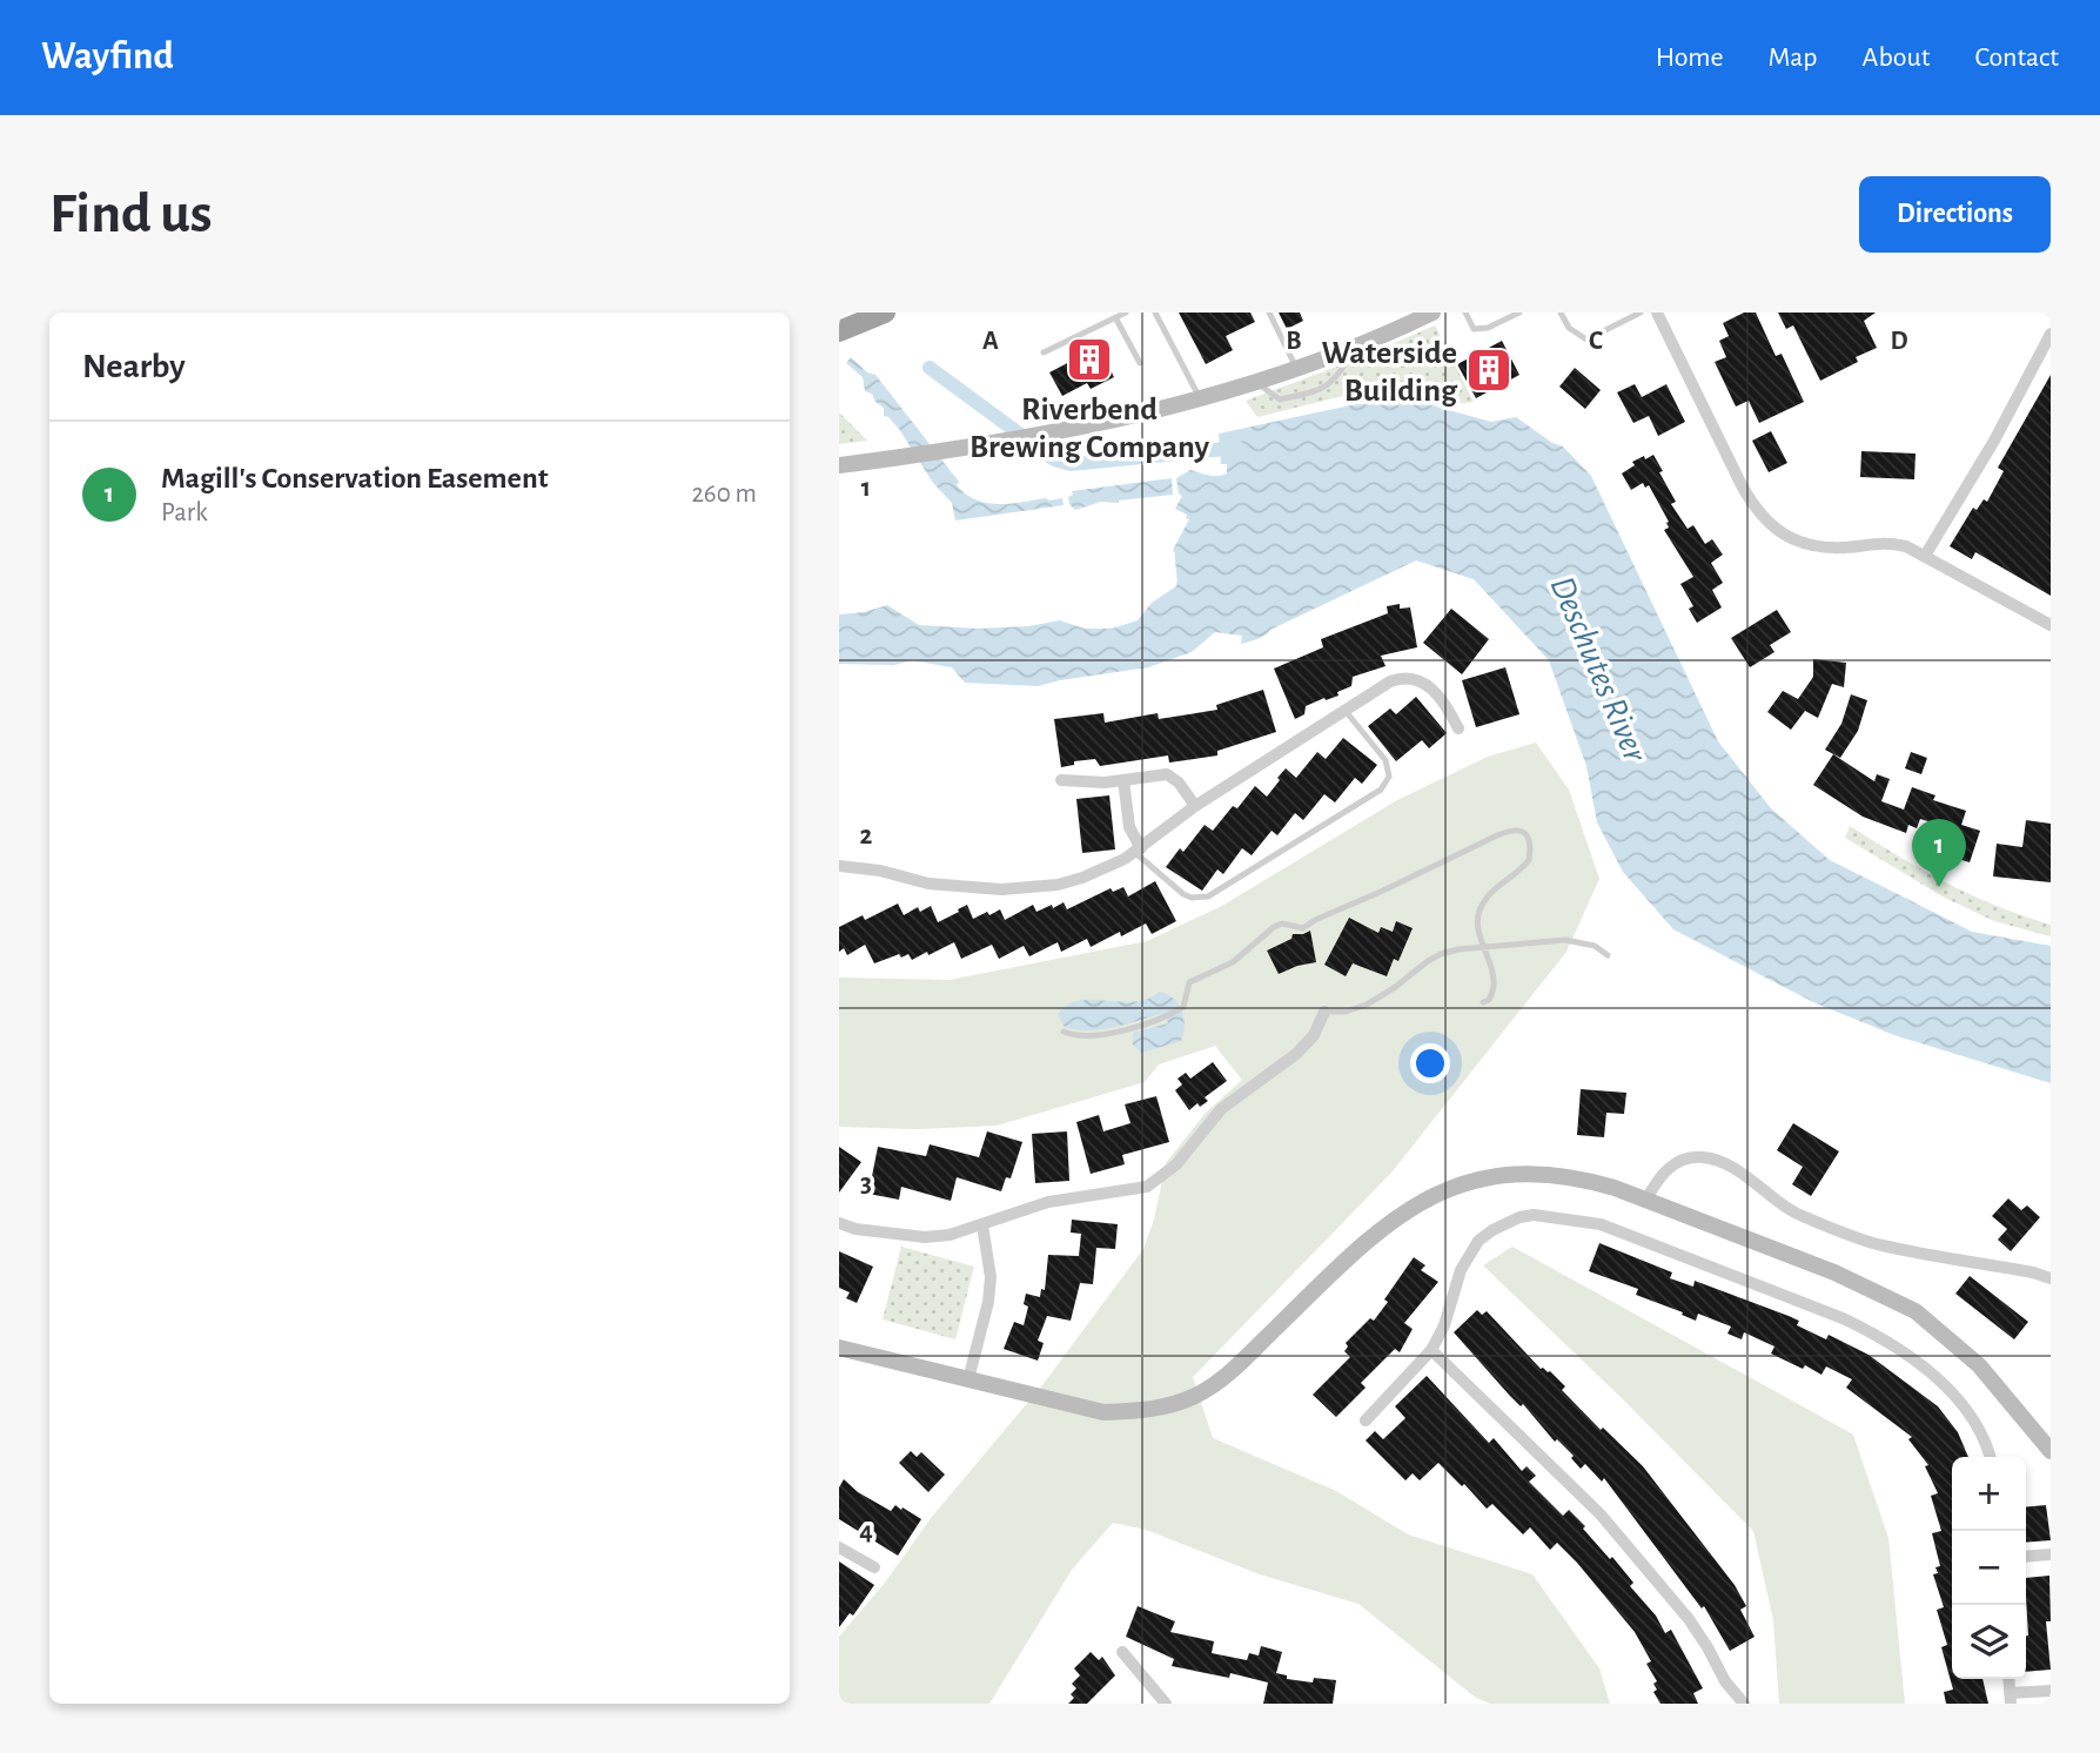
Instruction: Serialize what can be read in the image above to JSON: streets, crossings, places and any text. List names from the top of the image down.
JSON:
{
  "water": ["Deschutes River"],
  "places": {
    "building": ["Riverbend Brewing Company", "Waterside Building"]
  },
  "page": {
    "header": "Wayfind",
    "nav": [
      "Home",
      "Map",
      "About",
      "Contact"
    ],
    "buttons": "Directions",
    "title": "Find us",
    "heading": "Nearby",
    "list": [
      {
        "mark": "1",
        "name": "Magill's Conservation Easement",
        "note": "Park",
        "value": "260 m"
      }
    ],
    "pins": "1",
    "map_buttons": ["+", "−"]
  },
  "grid": {
    "columns": [
      "A",
      "B",
      "C",
      "D"
    ],
    "rows": [
      "1",
      "2",
      "3",
      "4"
    ]
  }
}
